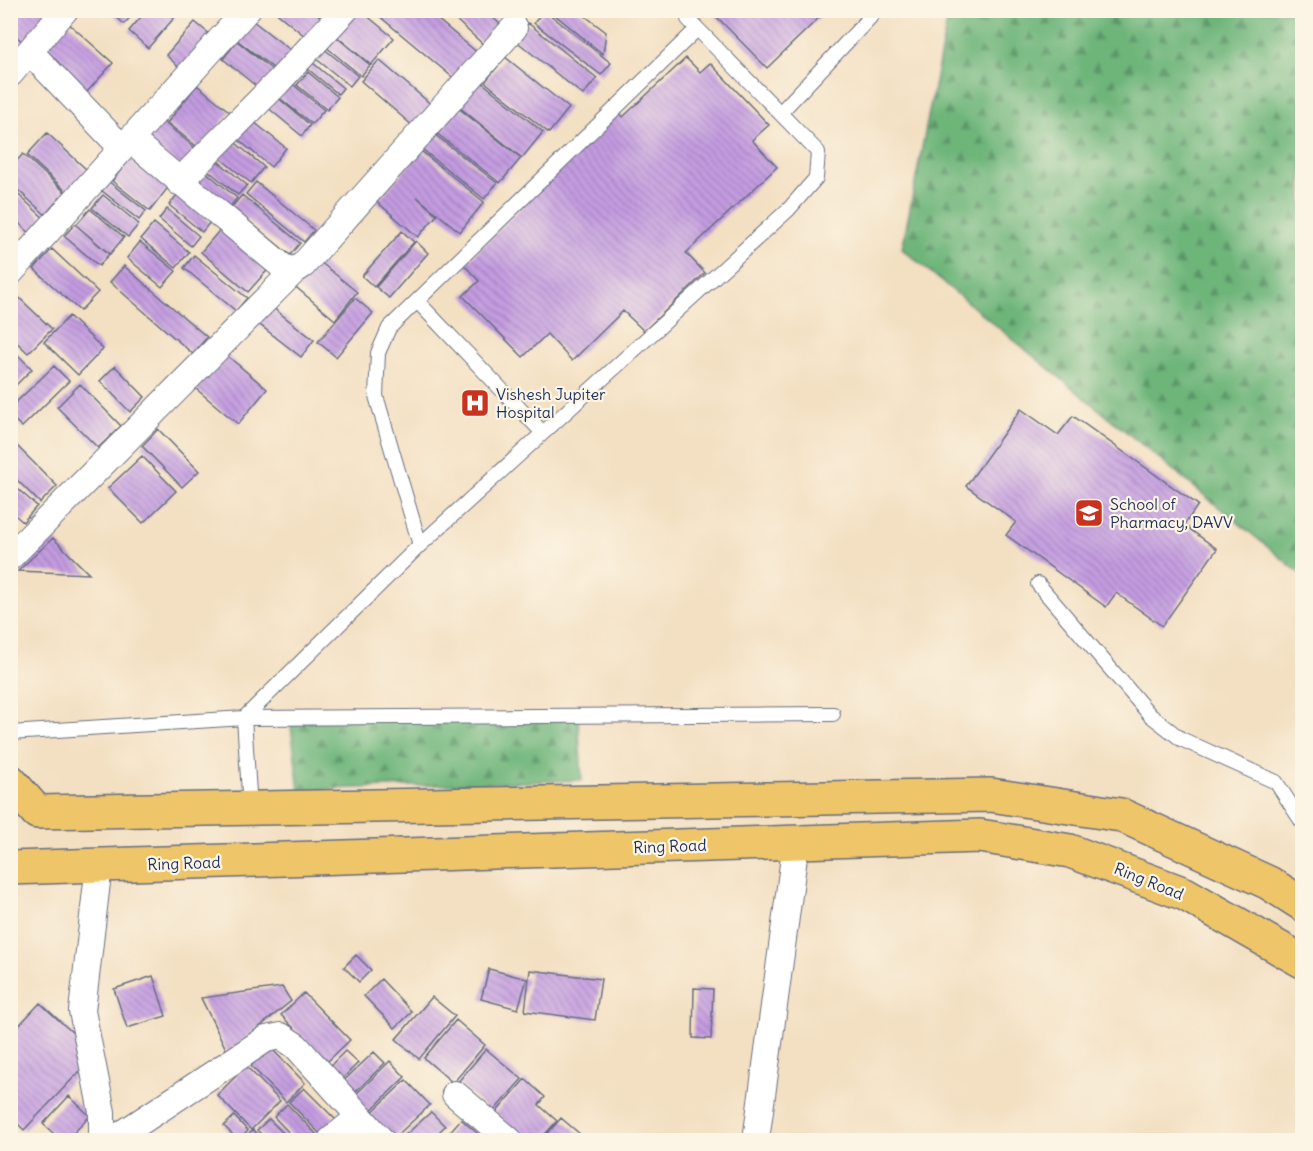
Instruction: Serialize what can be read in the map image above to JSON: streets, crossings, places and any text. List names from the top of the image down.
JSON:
{
  "streets": {
    "highway": ["Ring Road"]
  },
  "places": {
    "hospital": ["Vishesh Jupiter Hospital"],
    "school or university": ["School of Pharmacy, DAVV"]
  }
}
